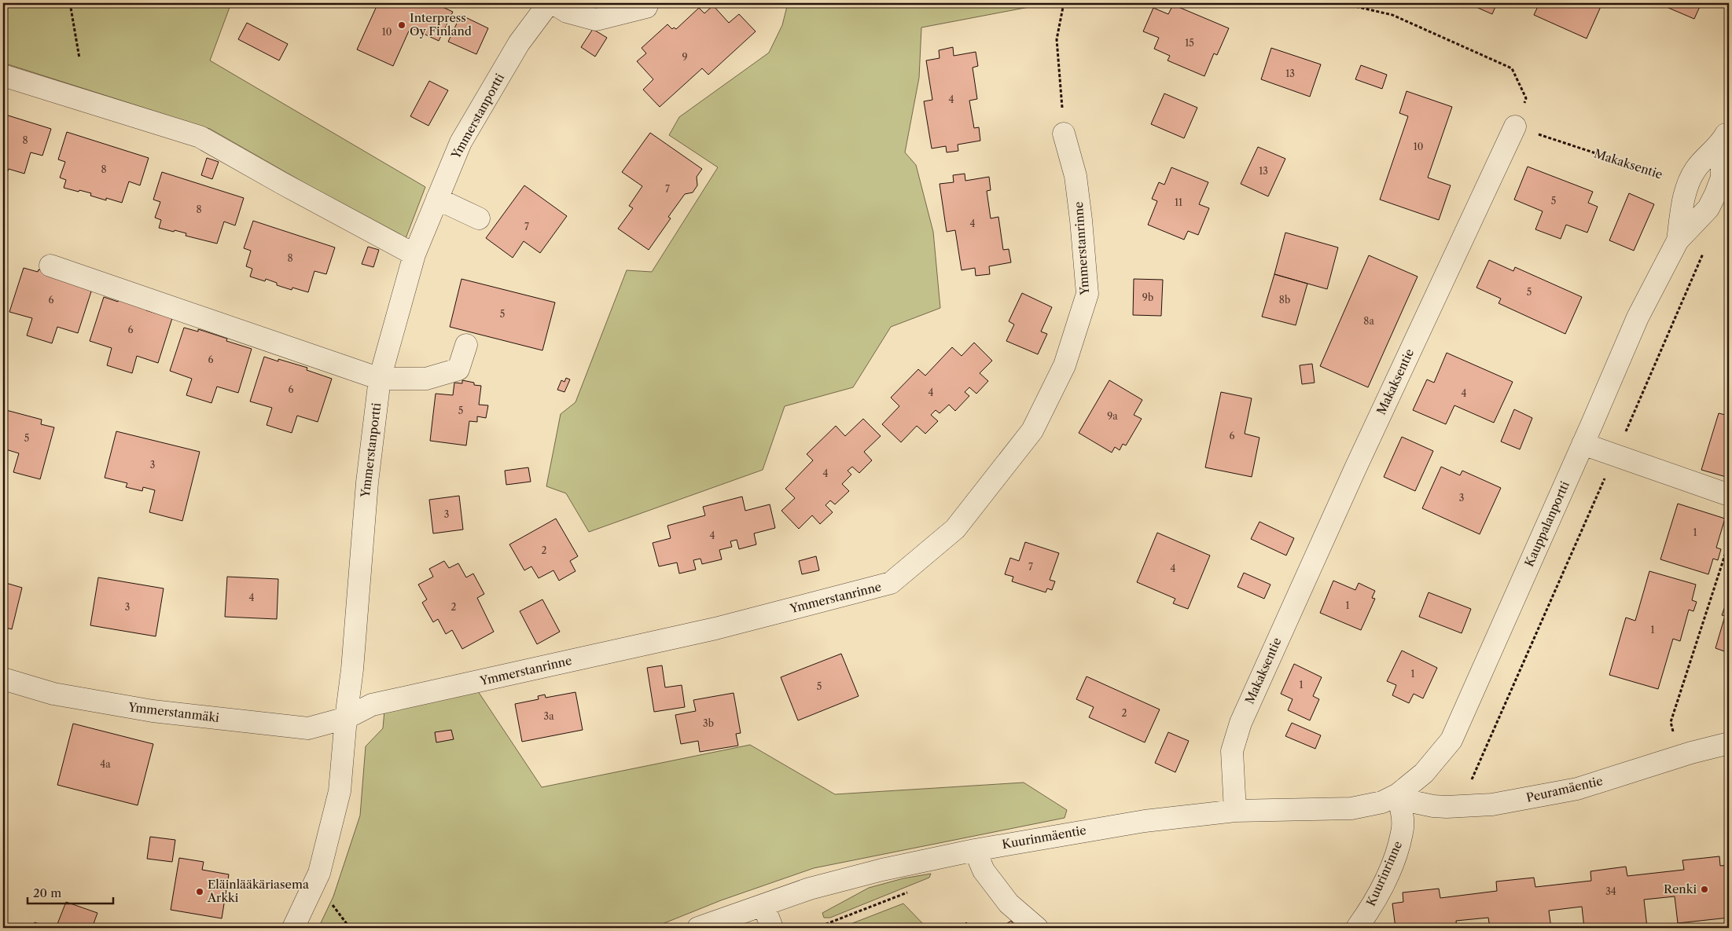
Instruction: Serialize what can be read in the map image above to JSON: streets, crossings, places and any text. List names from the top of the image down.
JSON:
{
  "streets": {
    "street": [
      "Ymmerstanportti",
      "Makaksentie",
      "Ymmerstanrinne",
      "Kauppalanportti",
      "Ymmerstanmäki",
      "Peuramäentie",
      "Kuurinmäentie",
      "Kuurinrinne"
    ]
  },
  "crossings": [
    ["Ymmerstanportti", "Ymmerstanrinne"],
    ["Ymmerstanportti", "Ymmerstanmäki"],
    ["Makaksentie", "Kauppalanportti"],
    ["Makaksentie", "Kuurinmäentie"],
    ["Ymmerstanrinne", "Ymmerstanmäki"],
    ["Kauppalanportti", "Peuramäentie"],
    ["Kauppalanportti", "Kuurinmäentie"],
    ["Kauppalanportti", "Kuurinrinne"],
    ["Peuramäentie", "Kuurinmäentie"],
    ["Peuramäentie", "Kuurinrinne"],
    ["Kuurinmäentie", "Kuurinrinne"]
  ],
  "places": ["Interpress Oy Finland", "Renki", "Eläinlääkäriasema Arkki"],
  "house_numbers": [
    "10",
    "15",
    "9",
    "13",
    "4",
    "8",
    "10",
    "8",
    "13",
    "7",
    "5",
    "11",
    "8",
    "4",
    "7",
    "8",
    "5",
    "9b",
    "6",
    "8b",
    "5",
    "8a",
    "6",
    "6",
    "6",
    "4",
    "4",
    "5",
    "9a",
    "6",
    "5",
    "3",
    "4",
    "3",
    "3",
    "1",
    "4",
    "2",
    "7",
    "4",
    "4",
    "1",
    "3",
    "2",
    "1",
    "1",
    "1",
    "5",
    "2",
    "3a",
    "3b",
    "4a",
    "34"
  ],
  "scale_bar": "20 m"
}
